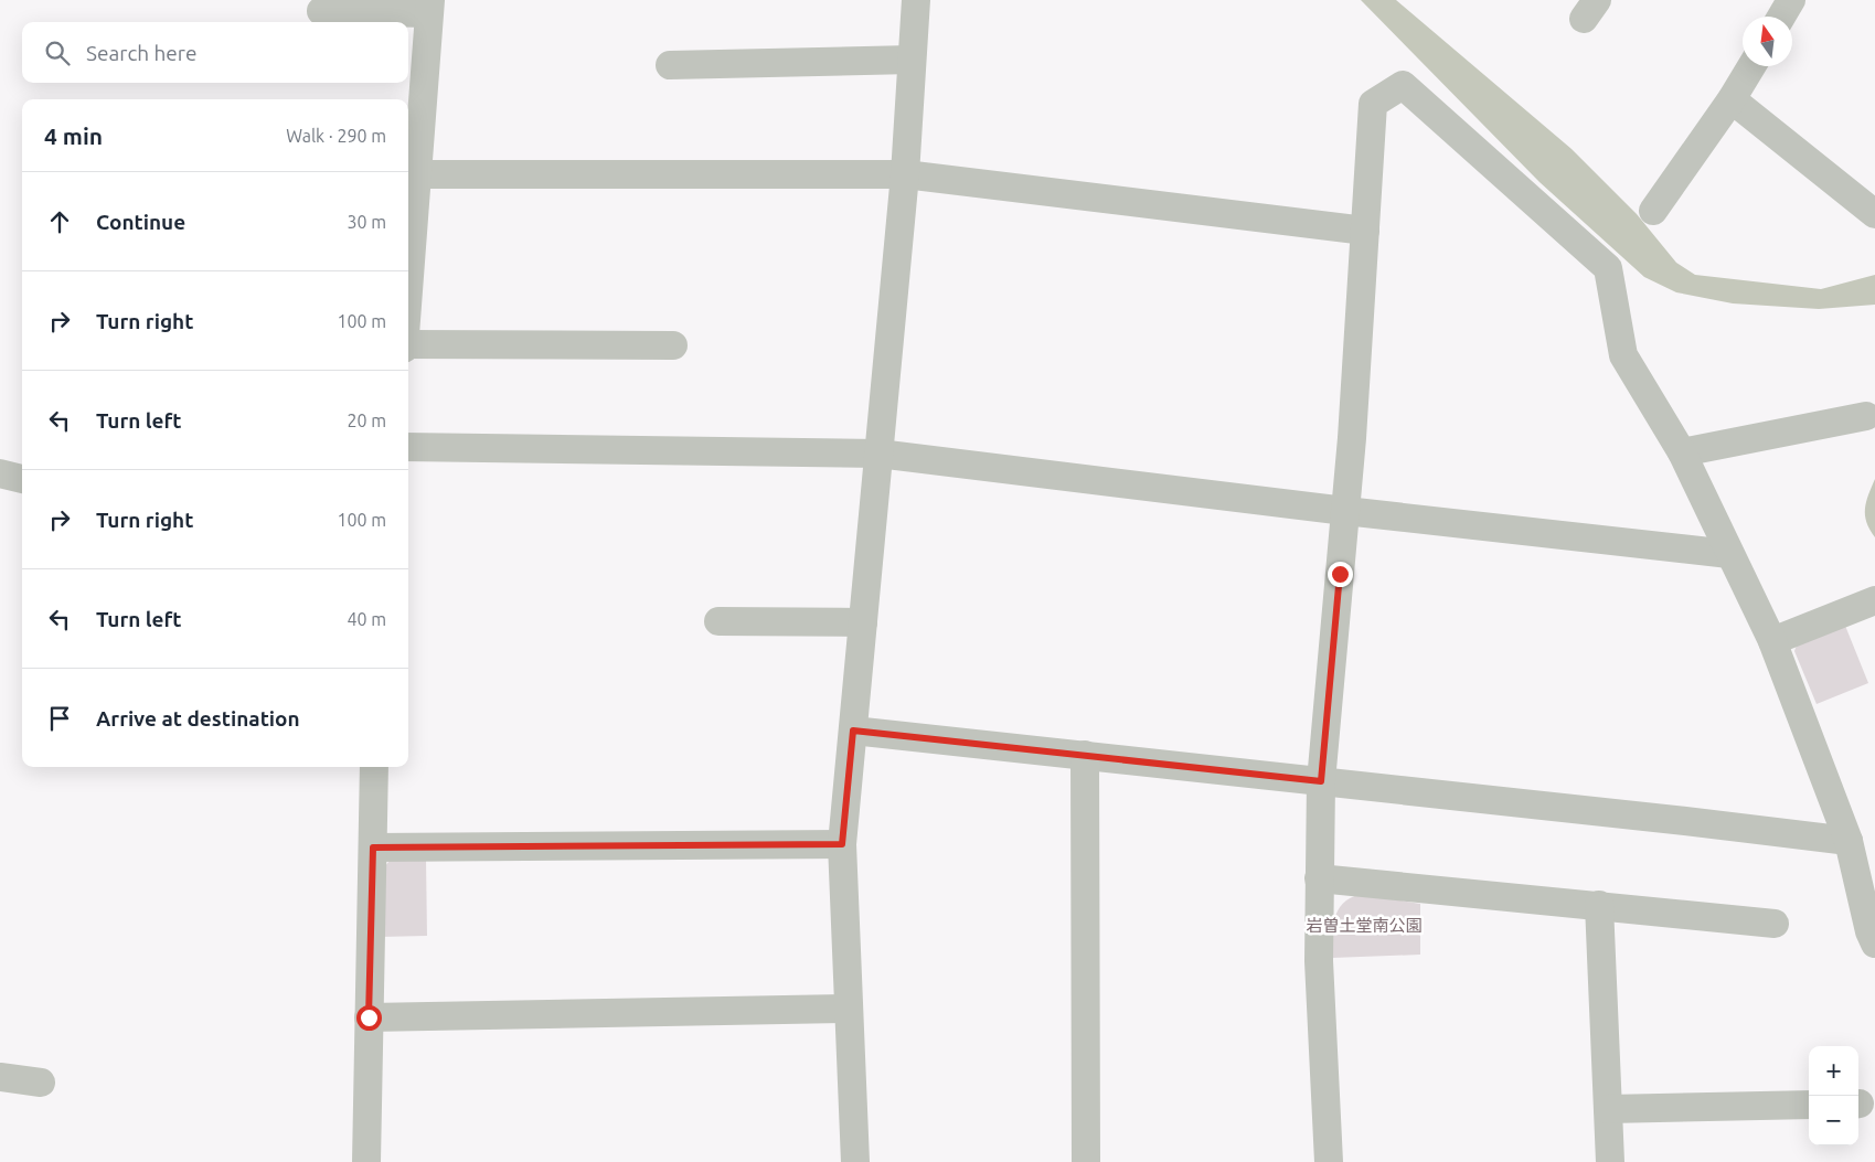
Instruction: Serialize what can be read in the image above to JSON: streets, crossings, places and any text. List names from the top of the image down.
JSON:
{
  "parks": ["岩曽土堂南公園"],
  "north": "top",
  "page": {
    "search": "Search here",
    "heading": ["4 min", "Walk · 290 m"],
    "list": [
      ["Continue", "30 m"],
      ["Turn right", "100 m"],
      ["Turn left", "20 m"],
      ["Turn right", "100 m"],
      ["Turn left", "40 m"],
      "Arrive at destination"
    ],
    "map_buttons": ["+", "−"]
  }
}
